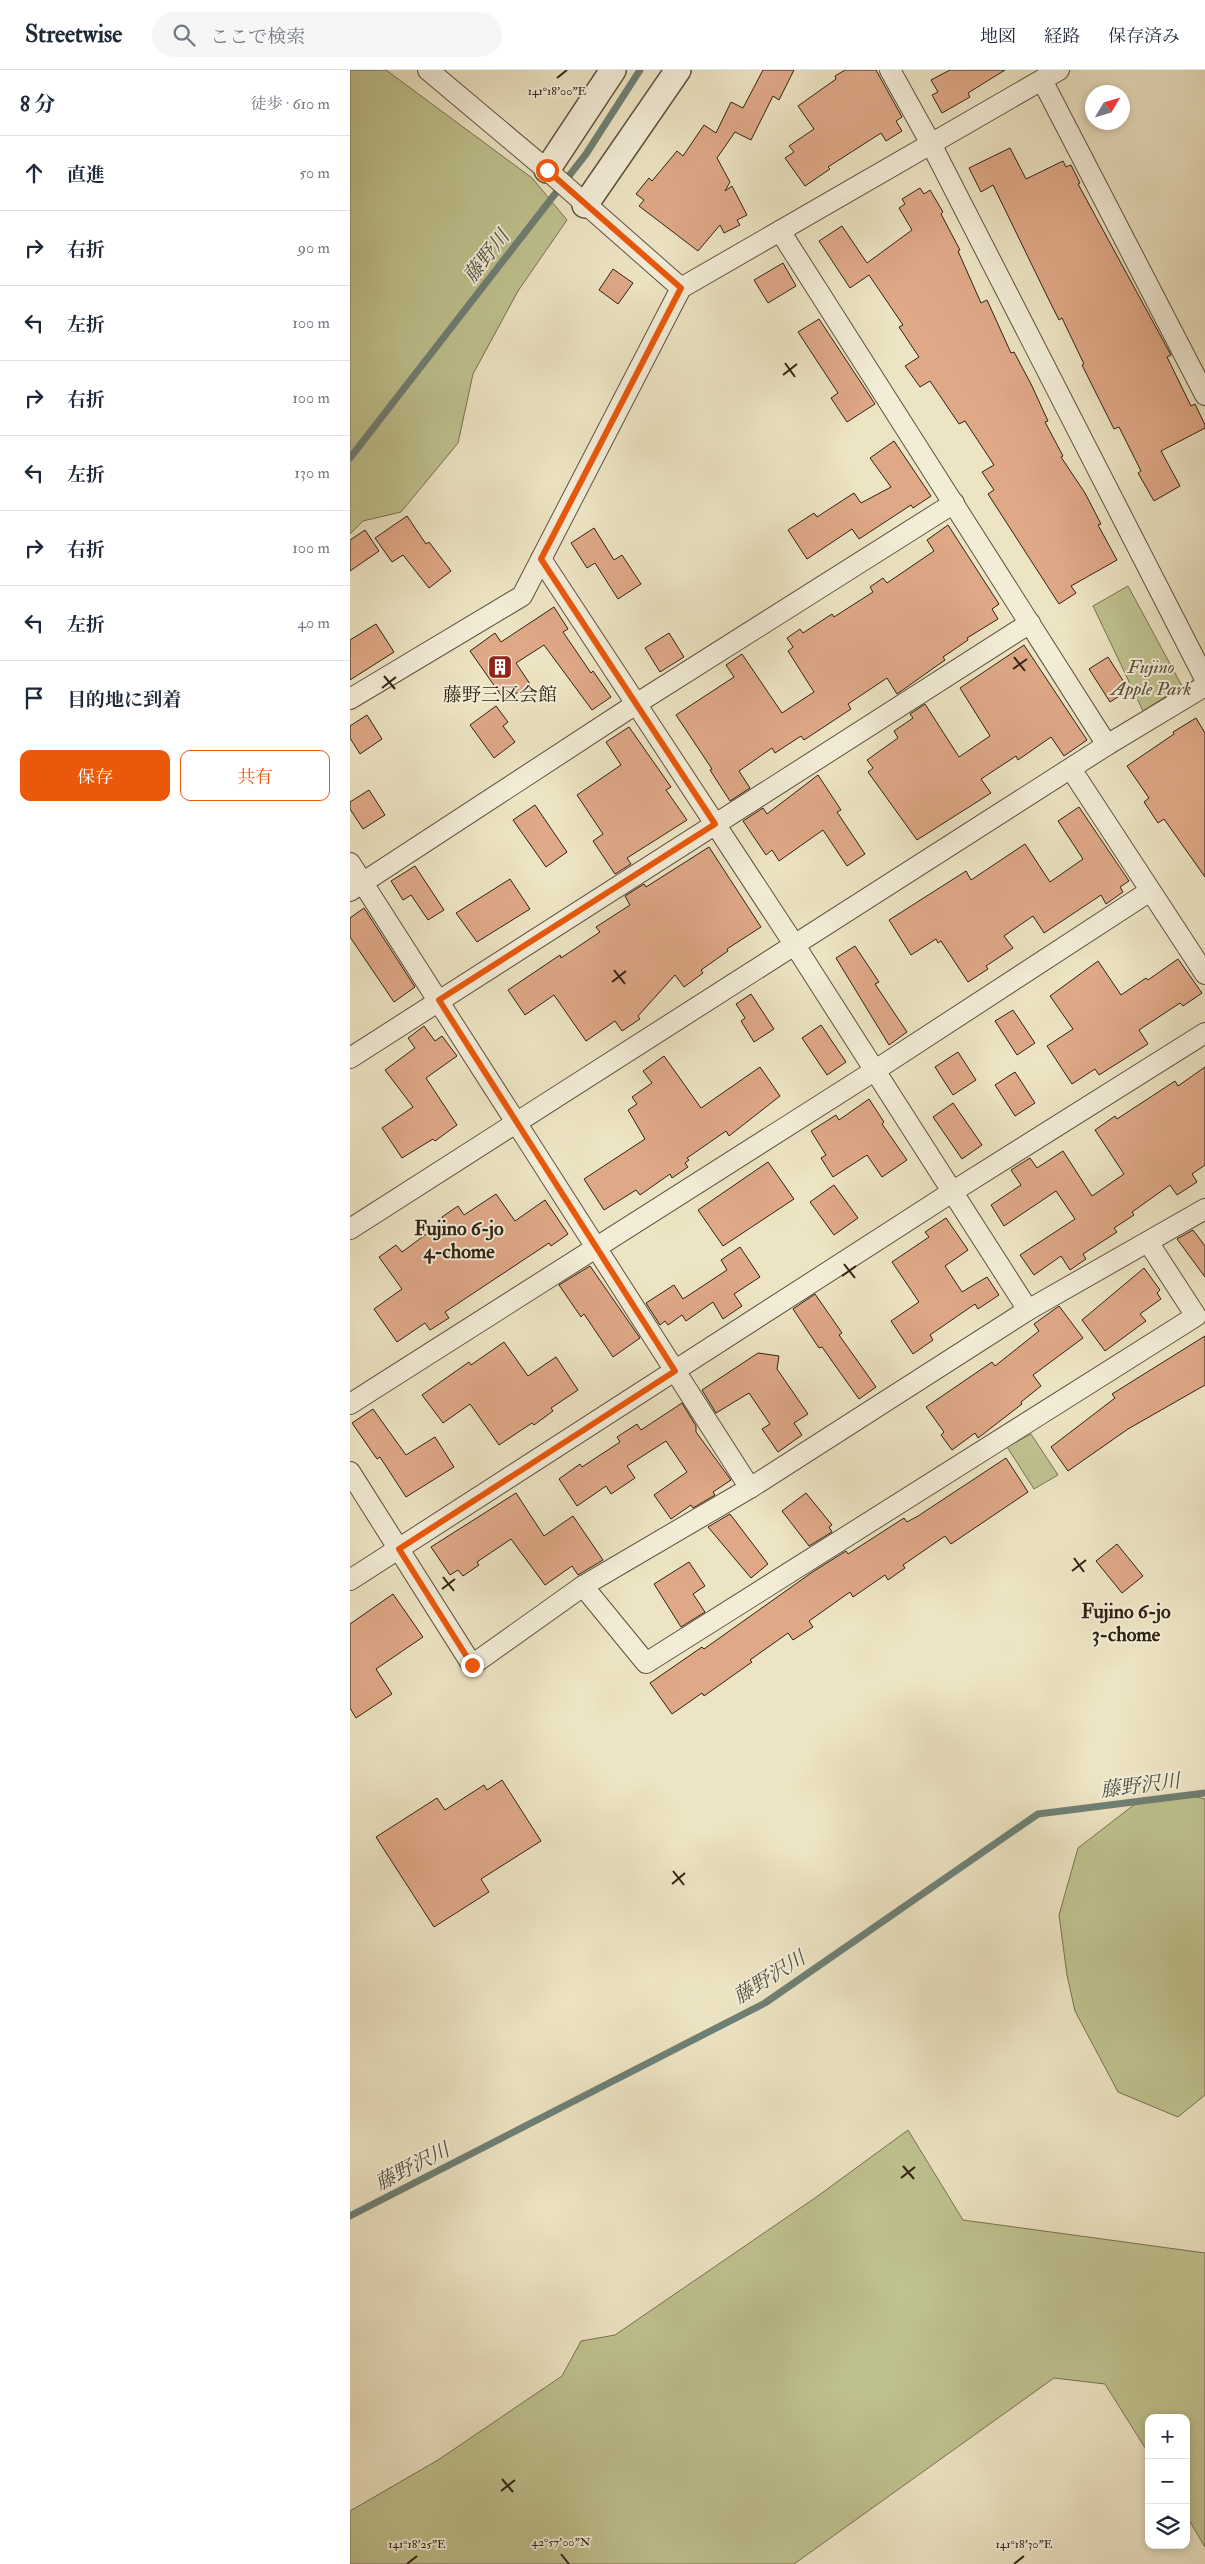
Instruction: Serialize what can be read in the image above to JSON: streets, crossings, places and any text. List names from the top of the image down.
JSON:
{
  "districts": ["Fujino 6-jo 4-chome", "Fujino 6-jo 3-chome"],
  "water": ["藤野川", "藤野沢川"],
  "parks": ["Fujino Apple Park"],
  "places": {
    "building": ["藤野三区会館"]
  },
  "north": "top right",
  "page": {
    "header": "Streetwise",
    "search": "ここで検索",
    "nav": ["地図", "経路", "保存済み"],
    "heading": ["8 分", "徒歩 · 610 m"],
    "list": [
      ["直進", "50 m"],
      ["右折", "90 m"],
      ["左折", "100 m"],
      ["右折", "100 m"],
      ["左折", "130 m"],
      ["右折", "100 m"],
      ["左折", "40 m"],
      "目的地に到着"
    ],
    "buttons": ["保存", "共有"],
    "map_buttons": ["+", "−"]
  },
  "coordinates": [
    "141°18'00\"E",
    "42°57'00\"N",
    "141°18'25\"E",
    "141°18'30\"E"
  ]
}
